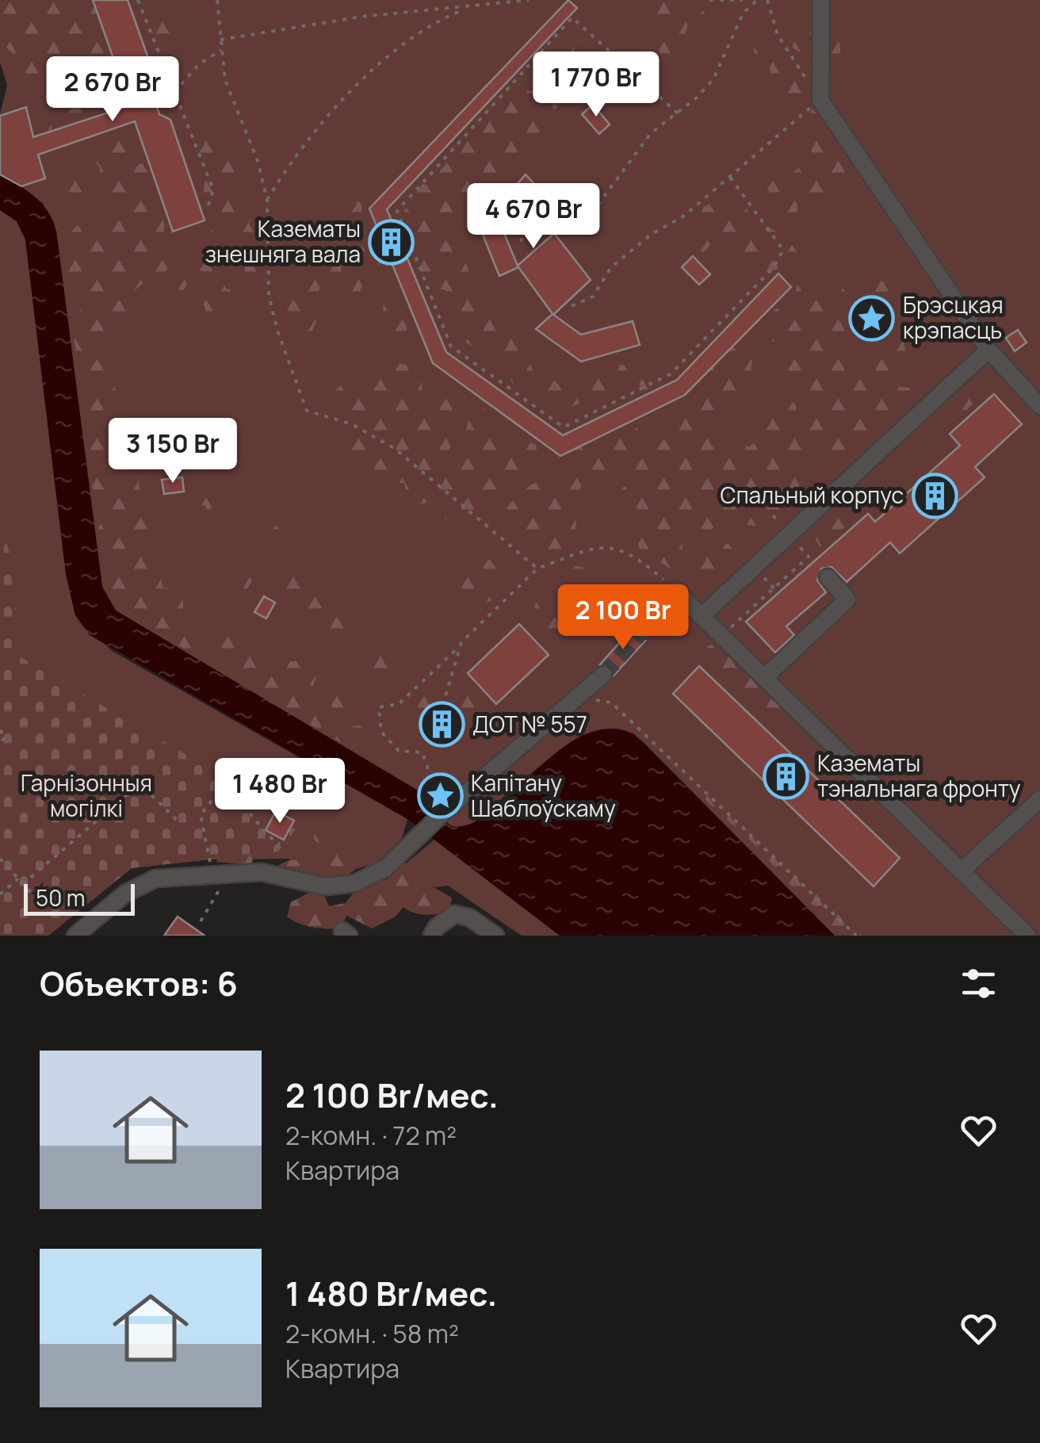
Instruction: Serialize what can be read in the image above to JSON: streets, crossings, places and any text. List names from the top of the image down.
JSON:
{
  "parks": ["Гарнізонныя могілкі"],
  "places": {
    "building": [
      "Казематы знешняга вала",
      "Спальный корпус",
      "ДОТ № 557",
      "Казематы тэнальнага фронту"
    ],
    "place": ["Брэсцкая крэпасць", "Капітану Шаблоўскаму"]
  },
  "scale_bar": "50 m",
  "page": {
    "price": [
      "1 770 Br",
      "2 670 Br",
      "4 670 Br",
      "3 150 Br",
      "2 100 Br",
      "1 480 Br"
    ],
    "scale": "50 m",
    "heading": "Объектов: 6",
    "list": [
      {
        "name": "2 100 Br/мес.",
        "note": "2-комн. · 72 m² · Квартира"
      },
      {
        "name": "1 480 Br/мес.",
        "note": "2-комн. · 58 m² · Квартира"
      }
    ]
  }
}
